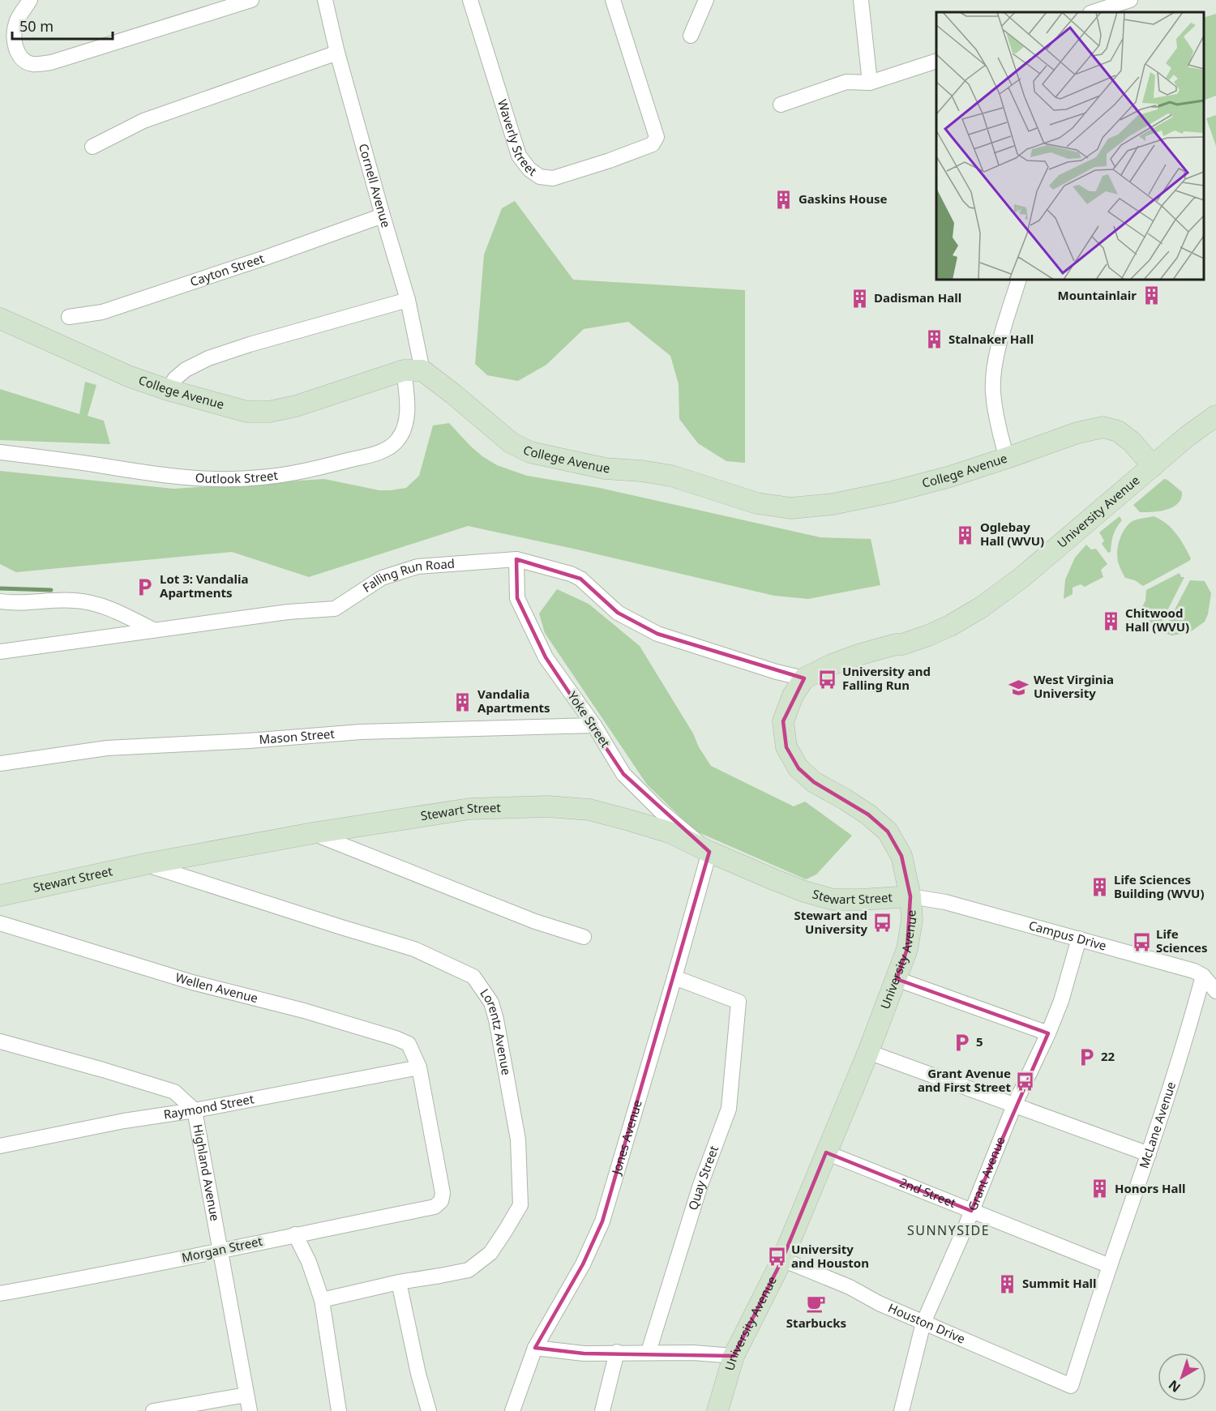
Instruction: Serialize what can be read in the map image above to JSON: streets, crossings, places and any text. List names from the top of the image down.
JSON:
{
  "streets": {
    "street": [
      "Waverly Street",
      "Cornell Avenue",
      "Cayton Street",
      "College Avenue",
      "Outlook Street",
      "University Avenue",
      "Falling Run Road",
      "Yoke Street",
      "Mason Street",
      "Stewart Street",
      "Campus Drive",
      "Wellen Avenue",
      "Lorentz Avenue",
      "Raymond Street",
      "McLane Avenue",
      "Jones Avenue",
      "Highland Avenue",
      "Grant Avenue",
      "Quay Street",
      "2nd Street",
      "Morgan Street",
      "Houston Drive"
    ]
  },
  "crossings": [
    ["Cornell Avenue", "Cayton Street"],
    ["Cornell Avenue", "College Avenue"],
    ["Cornell Avenue", "Outlook Street"],
    ["College Avenue", "Outlook Street"],
    ["College Avenue", "University Avenue"],
    ["University Avenue", "Falling Run Road"],
    ["University Avenue", "Stewart Street"],
    ["University Avenue", "Campus Drive"],
    ["University Avenue", "2nd Street"],
    ["University Avenue", "Houston Drive"],
    ["Falling Run Road", "Yoke Street"],
    ["Yoke Street", "Mason Street"],
    ["Yoke Street", "Stewart Street"],
    ["Yoke Street", "Jones Avenue"],
    ["Stewart Street", "Campus Drive"],
    ["Stewart Street", "Lorentz Avenue"],
    ["Stewart Street", "Jones Avenue"],
    ["Campus Drive", "McLane Avenue"],
    ["Campus Drive", "Grant Avenue"],
    ["Wellen Avenue", "Raymond Street"],
    ["Wellen Avenue", "Morgan Street"],
    ["Raymond Street", "Highland Avenue"],
    ["McLane Avenue", "2nd Street"],
    ["McLane Avenue", "Houston Drive"],
    ["Jones Avenue", "Quay Street"],
    ["Highland Avenue", "Morgan Street"],
    ["Grant Avenue", "2nd Street"],
    ["Grant Avenue", "Houston Drive"]
  ],
  "districts": ["SUNNYSIDE"],
  "places": {
    "building": [
      "Gaskins House",
      "Mountainlair",
      "Dadisman Hall",
      "Stalnaker Hall",
      "Oglebay Hall (WVU)",
      "Chitwood Hall (WVU)",
      "Vandalia Apartments",
      "Life Sciences Building (WVU)",
      "Honors Hall",
      "Summit Hall"
    ],
    "parking": ["Lot 3: Vandalia Apartments", "5", "22"],
    "bus stop": [
      "University and Falling Run",
      "Stewart and University",
      "Life Sciences",
      "Grant Avenue and First Street",
      "University and Houston"
    ],
    "school or university": ["West Virginia University"],
    "cafe": ["Starbucks"]
  },
  "scale_bar": "50 m",
  "north": "bottom left"
}
